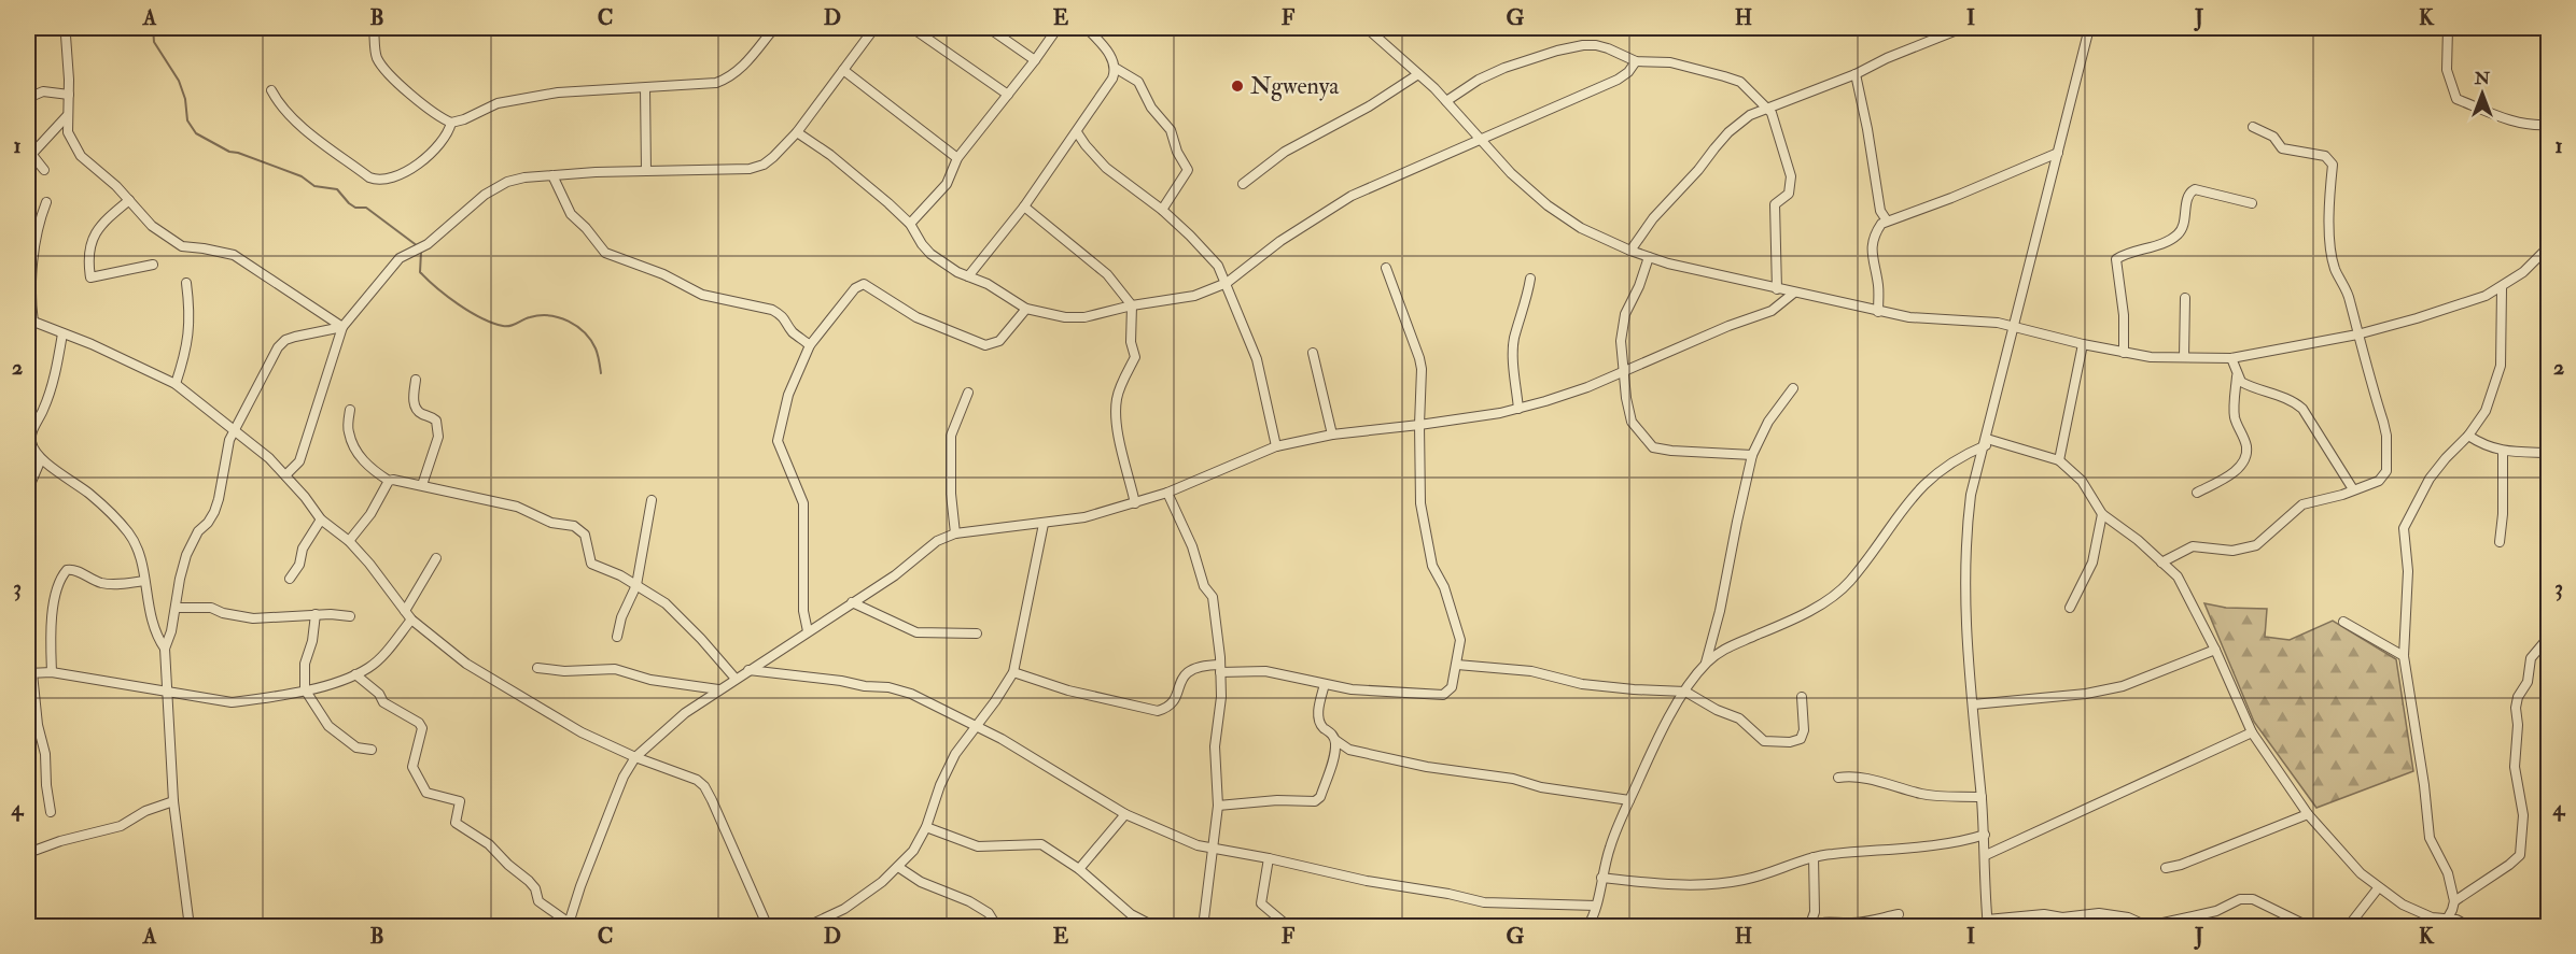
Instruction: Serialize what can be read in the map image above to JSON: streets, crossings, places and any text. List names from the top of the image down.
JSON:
{
  "places": ["Ngwenya"],
  "north": "top",
  "grid": {
    "columns": [
      "A",
      "B",
      "C",
      "D",
      "E",
      "F",
      "G",
      "H",
      "I",
      "J",
      "K"
    ],
    "rows": [
      "1",
      "2",
      "3",
      "4"
    ]
  }
}
